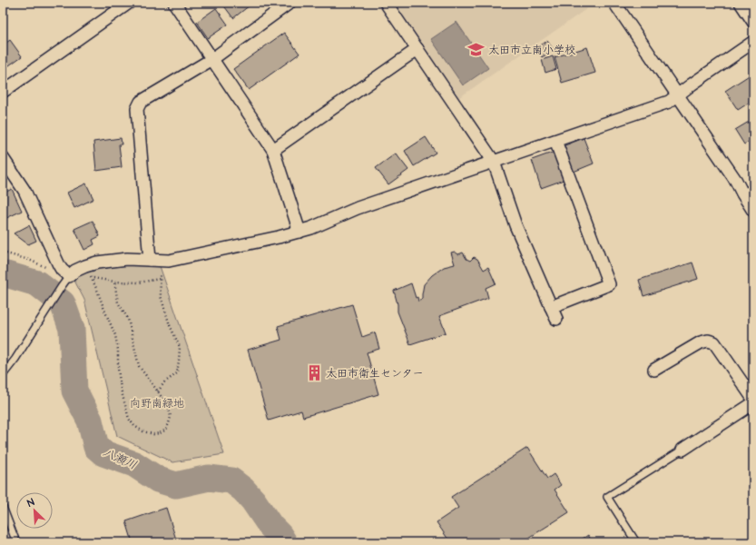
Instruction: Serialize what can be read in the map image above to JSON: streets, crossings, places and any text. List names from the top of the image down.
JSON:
{
  "water": ["八瀬川"],
  "parks": ["向野南緑地"],
  "places": {
    "school or university": ["太田市立南小学校"],
    "building": ["太田市衛生センター"]
  },
  "north": "top left"
}
